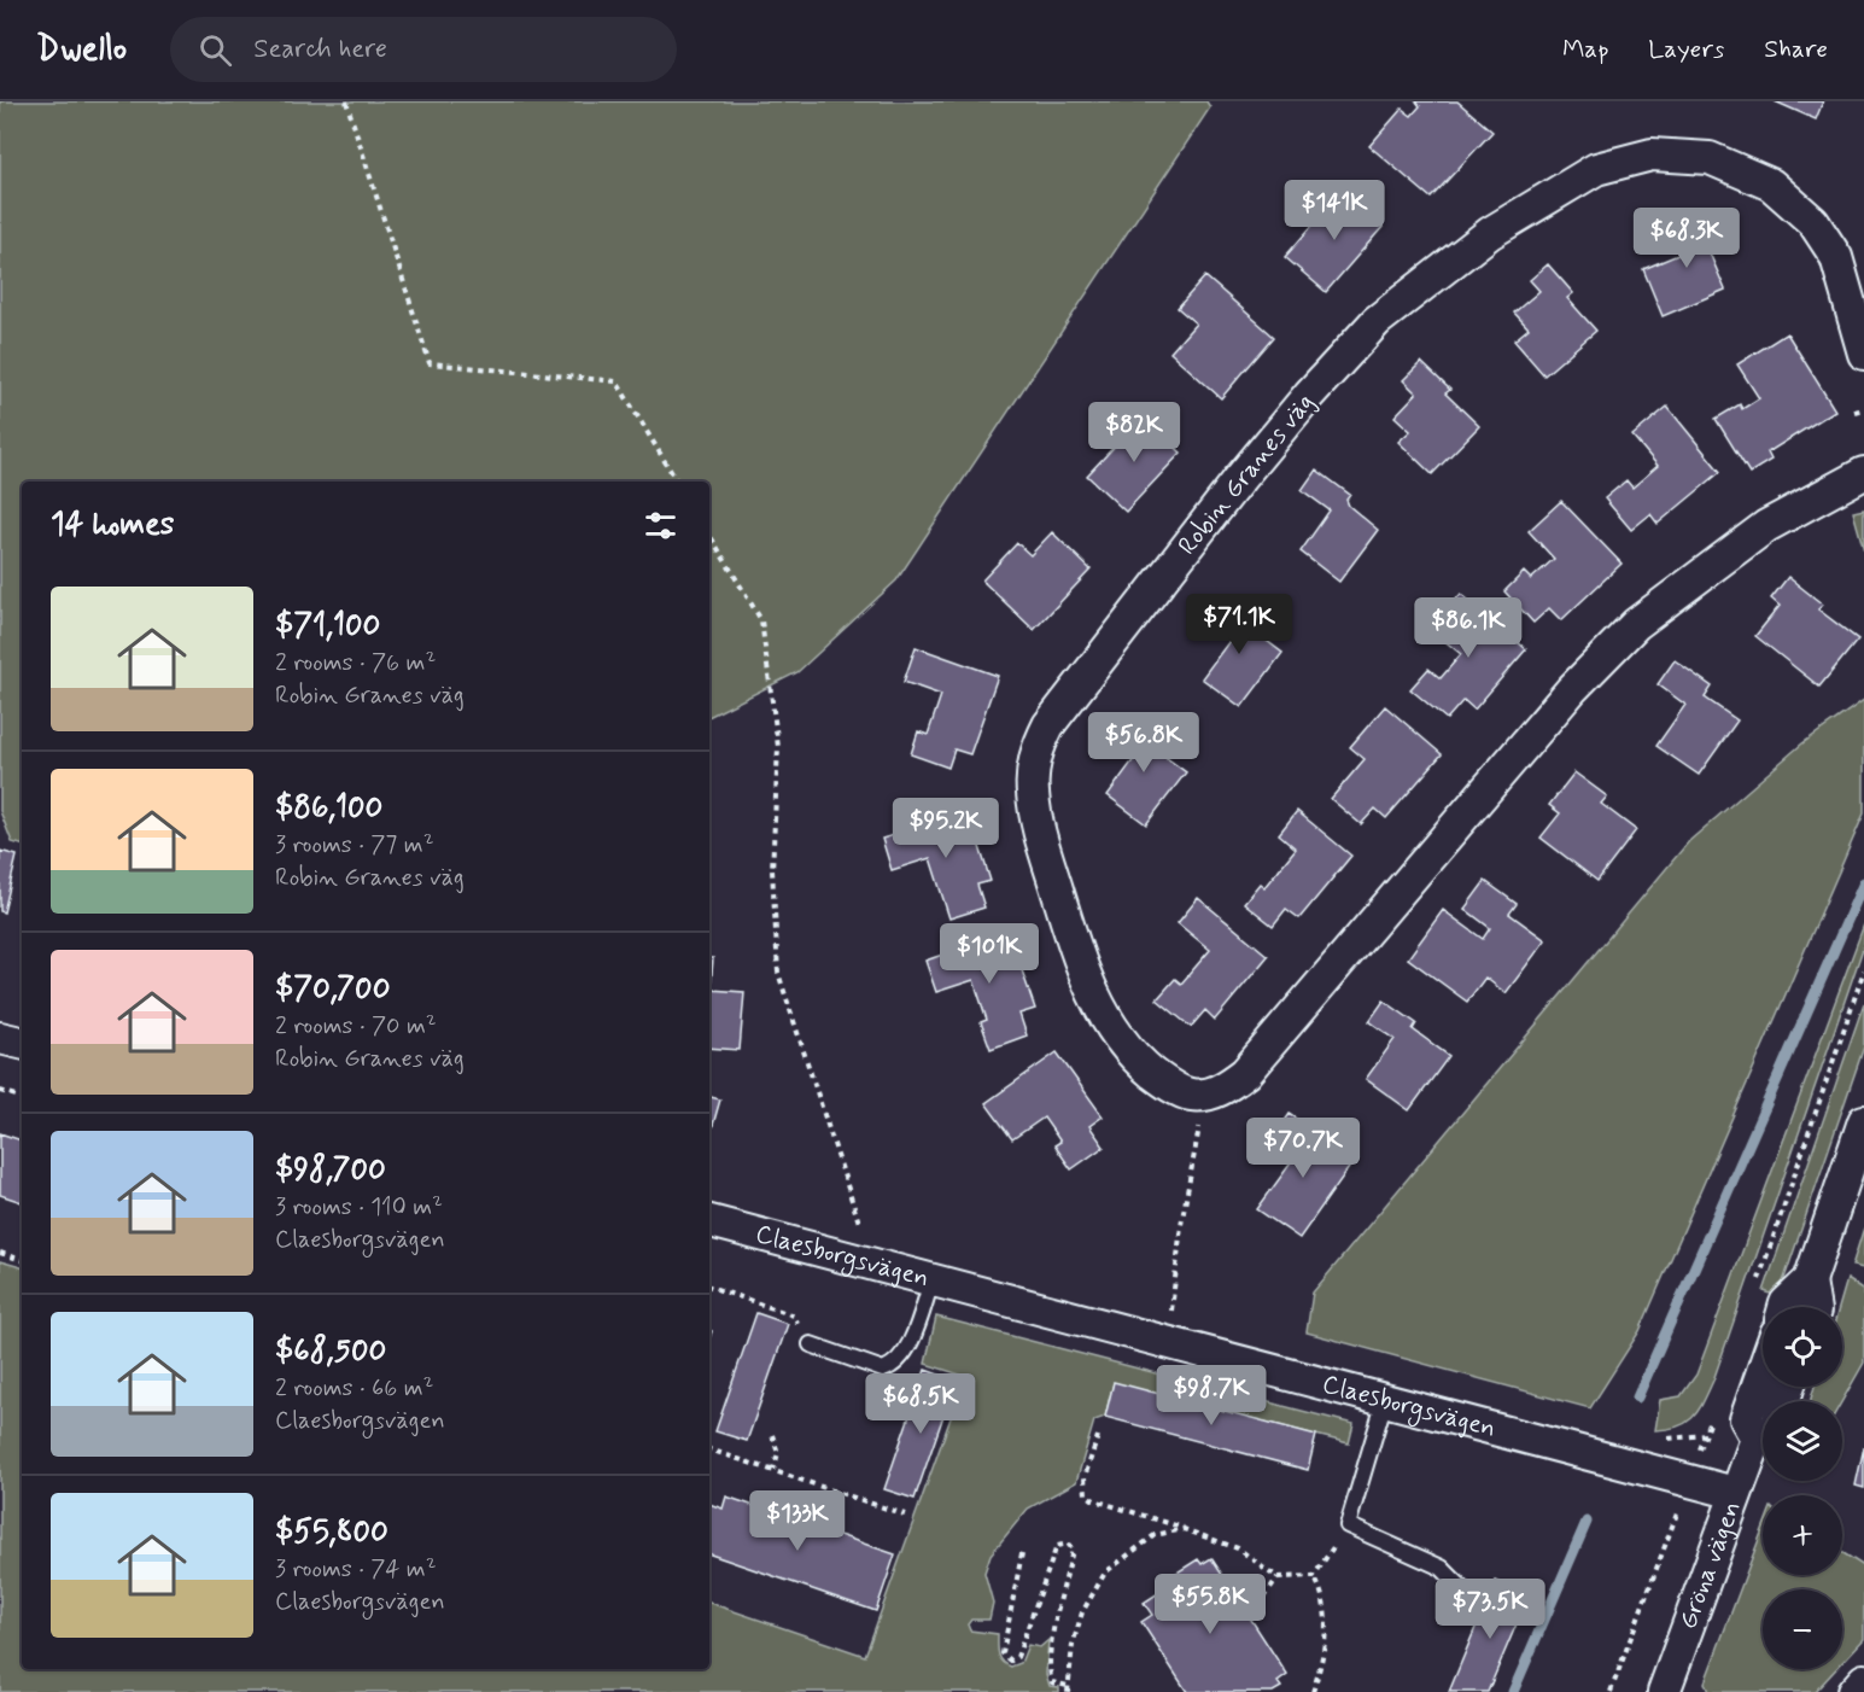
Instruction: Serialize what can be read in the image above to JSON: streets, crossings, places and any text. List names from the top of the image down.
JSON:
{
  "streets": {
    "street": ["Robin Granes väg", "Claesborgsvägen", "Gröna vägen"]
  },
  "crossings": [
    ["Claesborgsvägen", "Gröna vägen"]
  ],
  "page": {
    "header": "Dwello",
    "search": "Search here",
    "nav": ["Map", "Layers", "Share"],
    "price": [
      "$141K",
      "$68.3K",
      "$82K",
      "$71.1K",
      "$86.1K",
      "$56.8K",
      "$95.2K",
      "$101K",
      "$70.7K",
      "$98.7K",
      "$68.5K",
      "$133K",
      "$55.8K",
      "$73.5K"
    ],
    "heading": "14 homes",
    "list": [
      {
        "name": "$71,100",
        "note": "2 rooms · 76 m² · Robin Granes väg"
      },
      {
        "name": "$86,100",
        "note": "3 rooms · 77 m² · Robin Granes väg"
      },
      {
        "name": "$70,700",
        "note": "2 rooms · 70 m² · Robin Granes väg"
      },
      {
        "name": "$98,700",
        "note": "3 rooms · 110 m² · Claesborgsvägen"
      },
      {
        "name": "$68,500",
        "note": "2 rooms · 66 m² · Claesborgsvägen"
      },
      {
        "name": "$55,800",
        "note": "3 rooms · 74 m² · Claesborgsvägen"
      }
    ],
    "map_buttons": ["+", "−"]
  }
}
